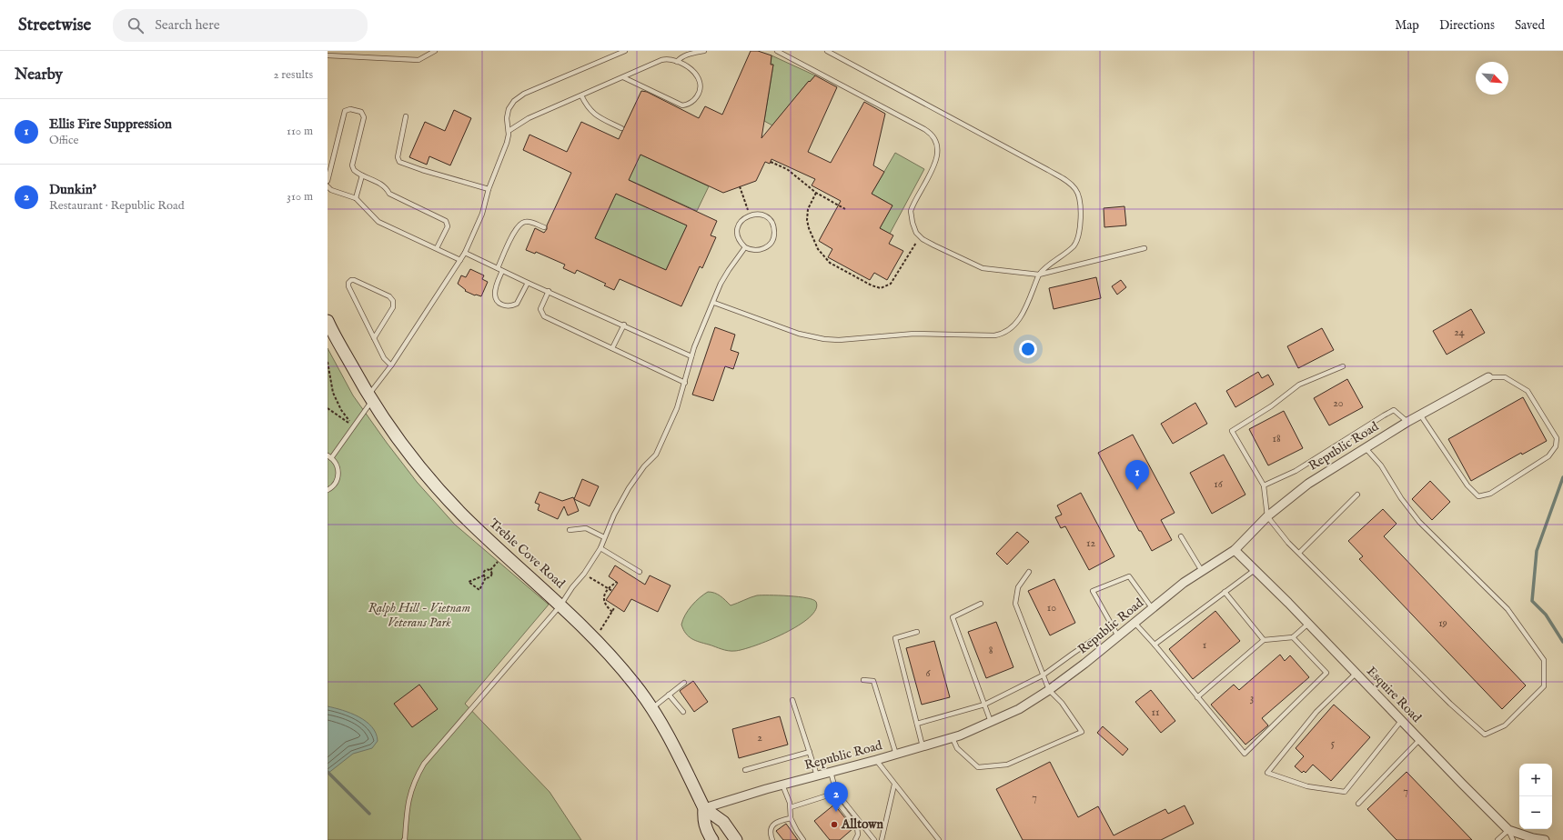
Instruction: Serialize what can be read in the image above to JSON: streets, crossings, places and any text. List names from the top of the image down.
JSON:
{
  "streets": {
    "main road": ["Treble Cove Road"],
    "street": ["Republic Road", "Esquire Road"]
  },
  "crossings": [
    ["Republic Road", "Treble Cove Road"],
    ["Republic Road", "Esquire Road"]
  ],
  "parks": ["Ralph Hill - Vietnam Veterans Park"],
  "places": ["Alltown"],
  "house_numbers": [
    "24",
    "20",
    "18",
    "16",
    "12",
    "10",
    "19",
    "1",
    "8",
    "6",
    "3",
    "11",
    "2",
    "5",
    "7",
    "7"
  ],
  "north": "bottom right",
  "page": {
    "header": "Streetwise",
    "search": "Search here",
    "nav": ["Map", "Directions", "Saved"],
    "heading": ["Nearby", "2 results"],
    "list": [
      {
        "mark": "1",
        "name": "Ellis Fire Suppression",
        "note": "Office",
        "value": "110 m"
      },
      {
        "mark": "2",
        "name": "Dunkin'",
        "note": "Restaurant · Republic Road",
        "value": "310 m"
      }
    ],
    "pins": ["1", "2"],
    "map_buttons": ["+", "−"]
  }
}
